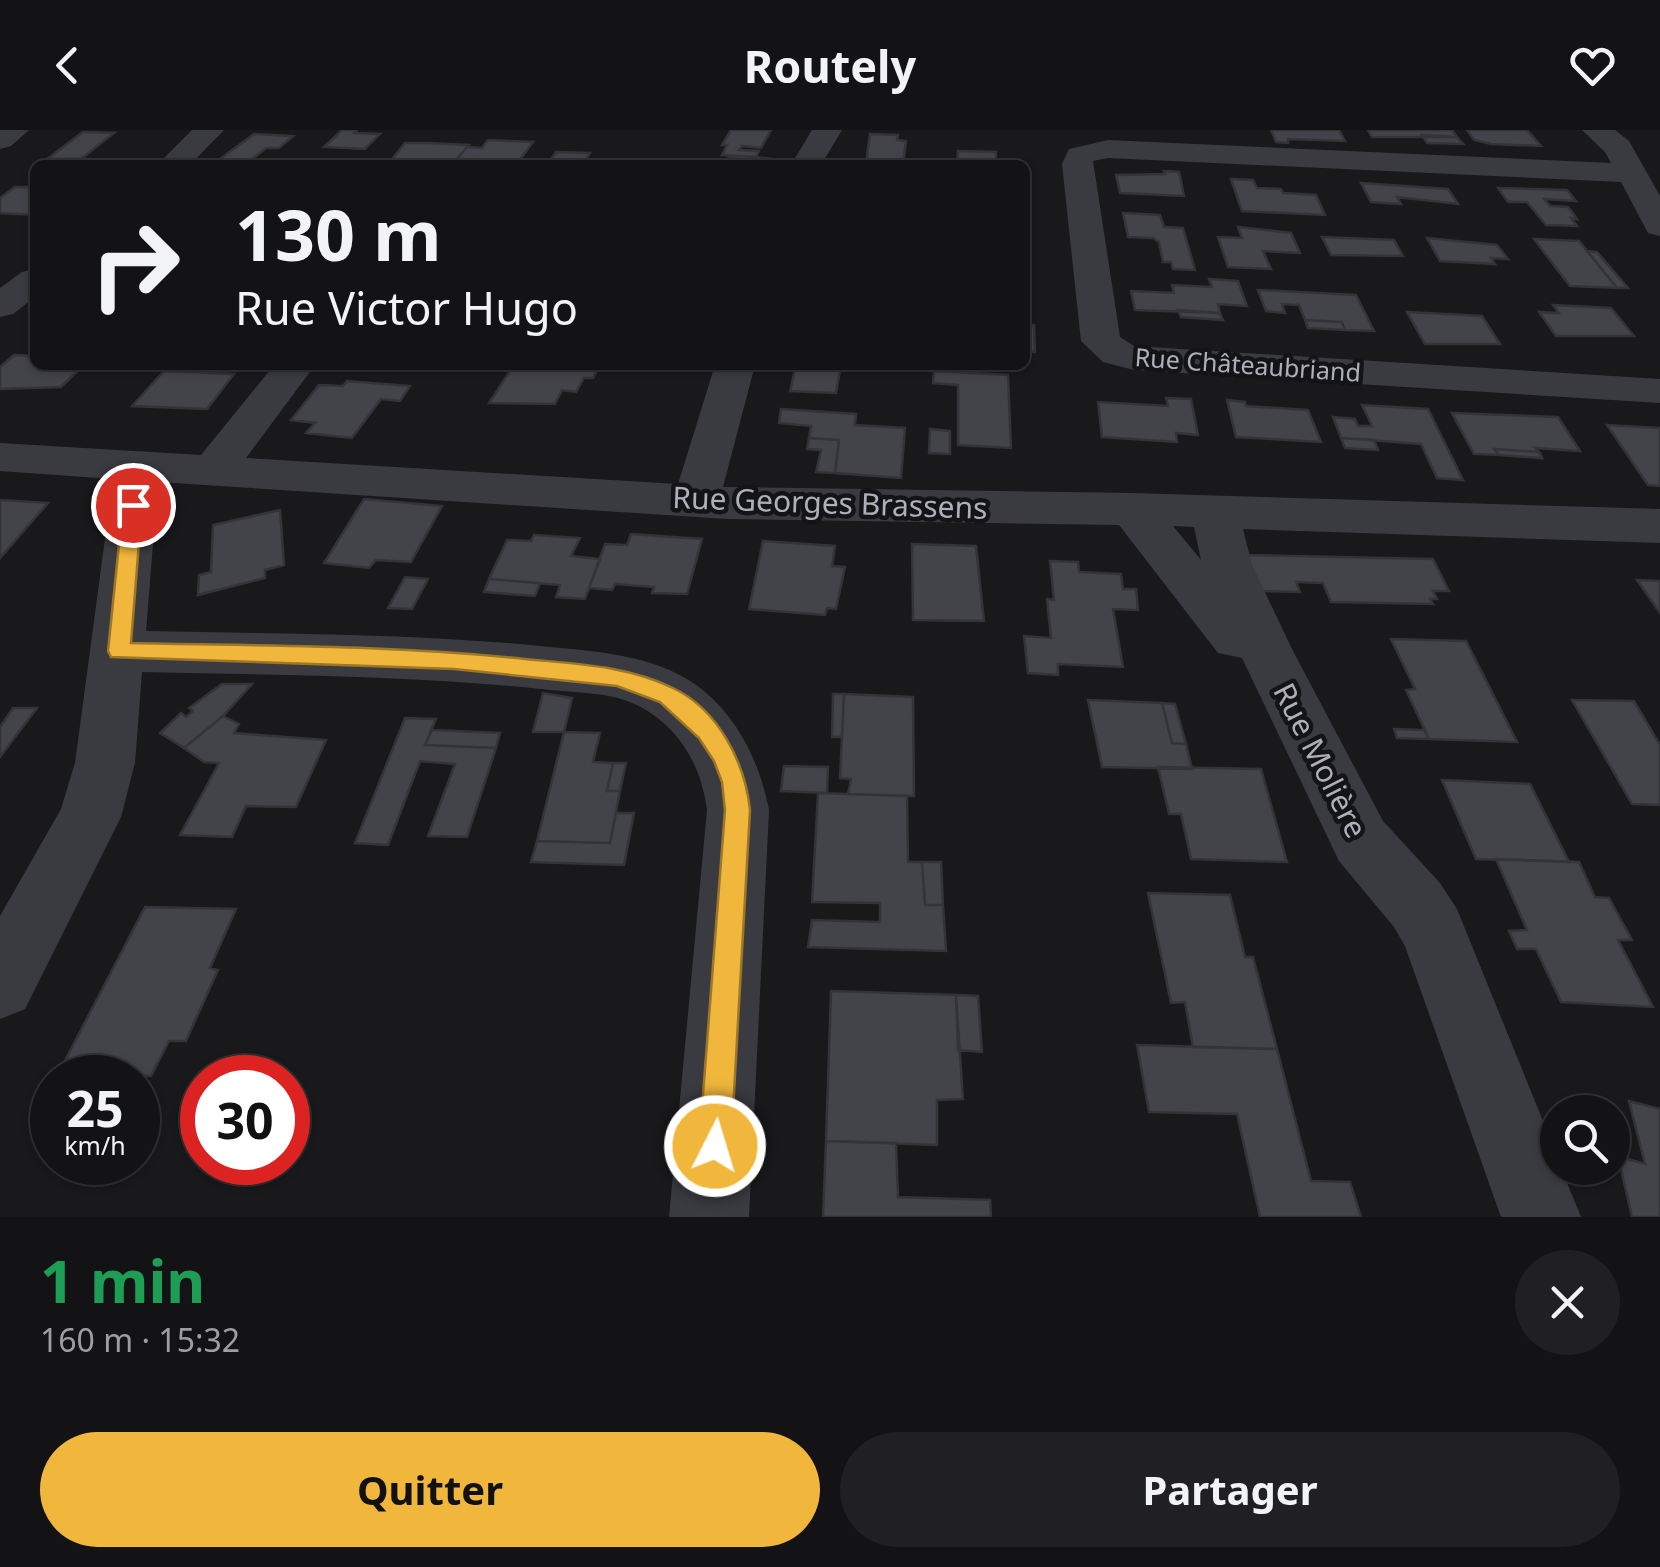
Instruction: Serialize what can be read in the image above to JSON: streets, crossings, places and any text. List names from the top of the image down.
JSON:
{
  "streets": {
    "street": ["Rue Châteaubriand", "Rue Georges Brassens", "Rue Molière"]
  },
  "crossings": [
    ["Rue Georges Brassens", "Rue Molière"]
  ],
  "page": {
    "header": "Routely",
    "turn": ["130 m", "Rue Victor Hugo"],
    "speed": "25 km/h",
    "limit": "30",
    "heading": ["1 min", "160 m · 15:32"],
    "buttons": ["Quitter", "Partager"]
  }
}
